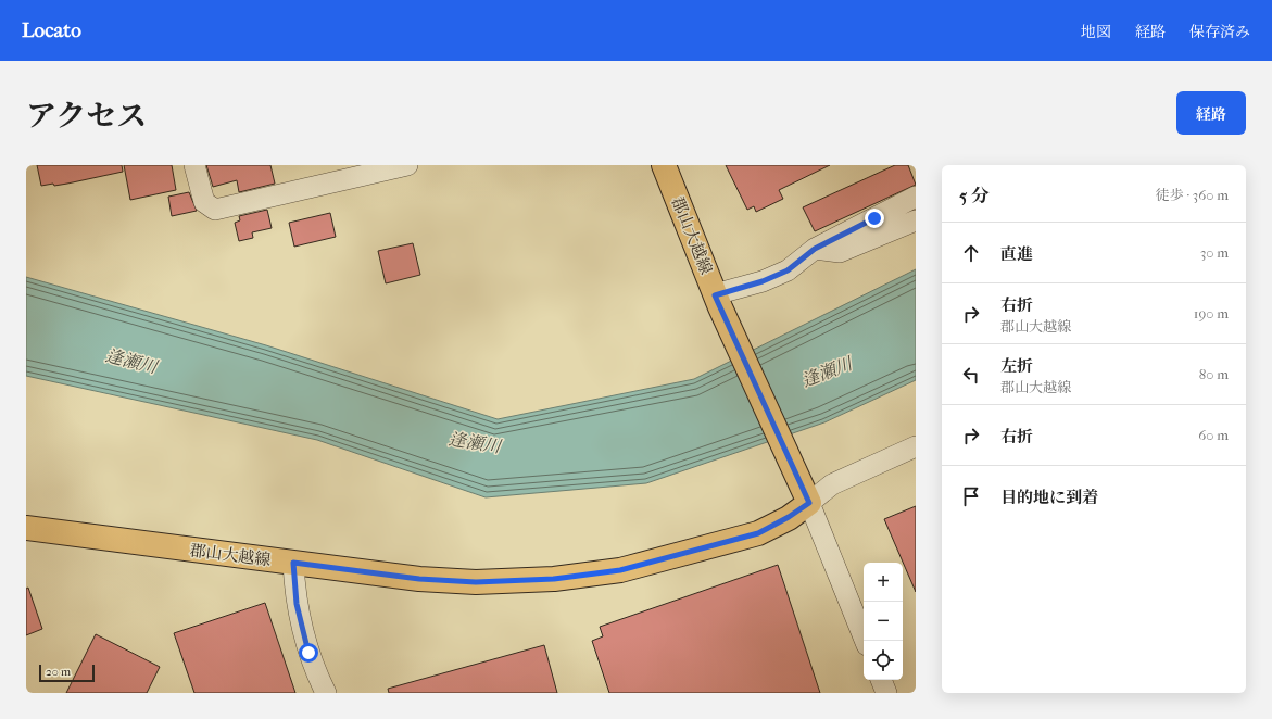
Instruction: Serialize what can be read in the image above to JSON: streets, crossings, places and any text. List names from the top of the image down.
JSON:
{
  "streets": {
    "main road": ["郡山大越線"]
  },
  "water": ["逢瀬川"],
  "scale_bar": "20 m",
  "page": {
    "header": "Locato",
    "nav": ["地図", "経路", "保存済み"],
    "title": "アクセス",
    "buttons": "経路",
    "heading": ["5 分", "徒歩 · 360 m"],
    "list": [
      ["直進", "30 m"],
      ["右折", "郡山大越線", "190 m"],
      ["左折", "郡山大越線", "80 m"],
      ["右折", "60 m"],
      "目的地に到着"
    ],
    "map_buttons": ["+", "−"],
    "scale": "20 m"
  }
}
